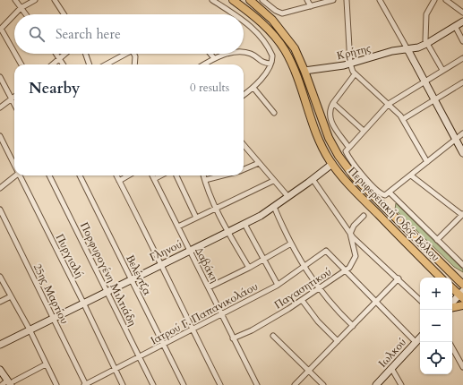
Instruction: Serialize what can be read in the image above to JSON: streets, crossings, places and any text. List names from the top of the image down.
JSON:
{
  "streets": {
    "main road": ["Περιφερειακή Οδός Βόλου"],
    "street": [
      "Κρήτης",
      "Γληνού",
      "Πυργιαλή",
      "Δαβάκη",
      "Πορφυρογένη Μιλτιάδη",
      "Βελέντζα",
      "Παγασητικού",
      "25ης Μαρτίου",
      "Ιατρού Γ. Παπανικολάου",
      "Ιωλκού"
    ]
  },
  "crossings": [
    ["Κρήτης", "Περιφερειακή Οδός Βόλου"],
    ["Περιφερειακή Οδός Βόλου", "Γληνού"],
    ["Γληνού", "Πυργιαλή"],
    ["Γληνού", "Δαβάκη"],
    ["Γληνού", "Πορφυρογένη Μιλτιάδη"],
    ["Γληνού", "Βελέντζα"],
    ["Γληνού", "25ης Μαρτίου"],
    ["Πυργιαλή", "Ιατρού Γ. Παπανικολάου"],
    ["Δαβάκη", "Παγασητικού"],
    ["Δαβάκη", "Ιατρού Γ. Παπανικολάου"],
    ["Πορφυρογένη Μιλτιάδη", "Ιατρού Γ. Παπανικολάου"],
    ["Βελέντζα", "Ιατρού Γ. Παπανικολάου"],
    ["Παγασητικού", "Ιατρού Γ. Παπανικολάου"],
    ["25ης Μαρτίου", "Ιατρού Γ. Παπανικολάου"]
  ],
  "page": {
    "search": "Search here",
    "heading": ["Nearby", "0 results"],
    "map_buttons": ["+", "−"]
  }
}
